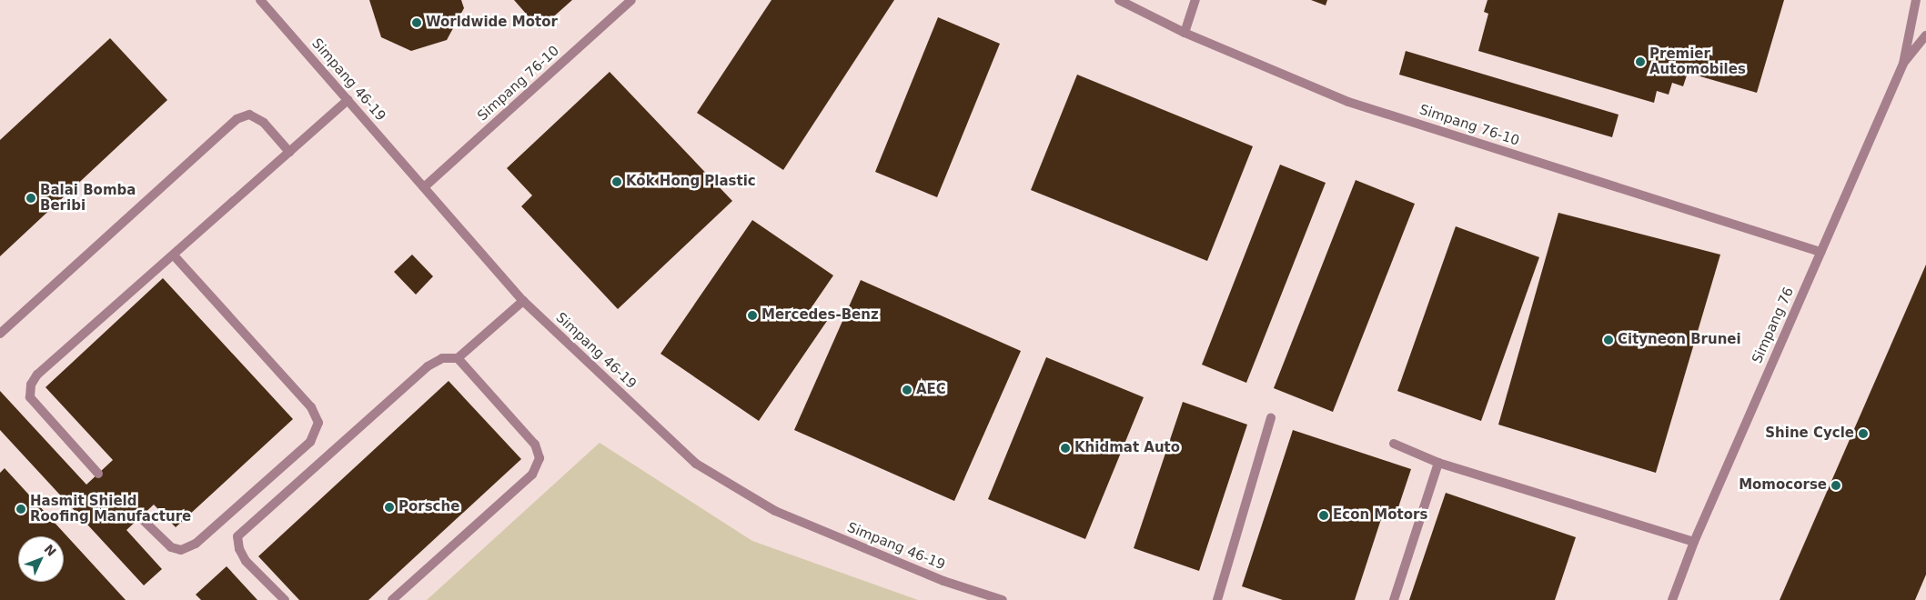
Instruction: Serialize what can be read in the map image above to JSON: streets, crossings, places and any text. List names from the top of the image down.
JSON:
{
  "streets": {
    "street": ["Simpang 46-19", "Simpang 76-10", "Simpang 76"]
  },
  "crossings": [
    ["Simpang 46-19", "Simpang 76-10"],
    ["Simpang 76-10", "Simpang 76"]
  ],
  "places": [
    "Worldwide Motor",
    "Premier Automobiles",
    "Kok Hong Plastic",
    "Balai Bomba Beribi",
    "Mercedes-Benz",
    "Cityneon Brunei",
    "AEC",
    "Shine Cycle",
    "Khidmat Auto",
    "Momocorse",
    "Porsche",
    "Hasmit Shield Roofing Manufacture",
    "Econ Motors"
  ],
  "north": "top right"
}
